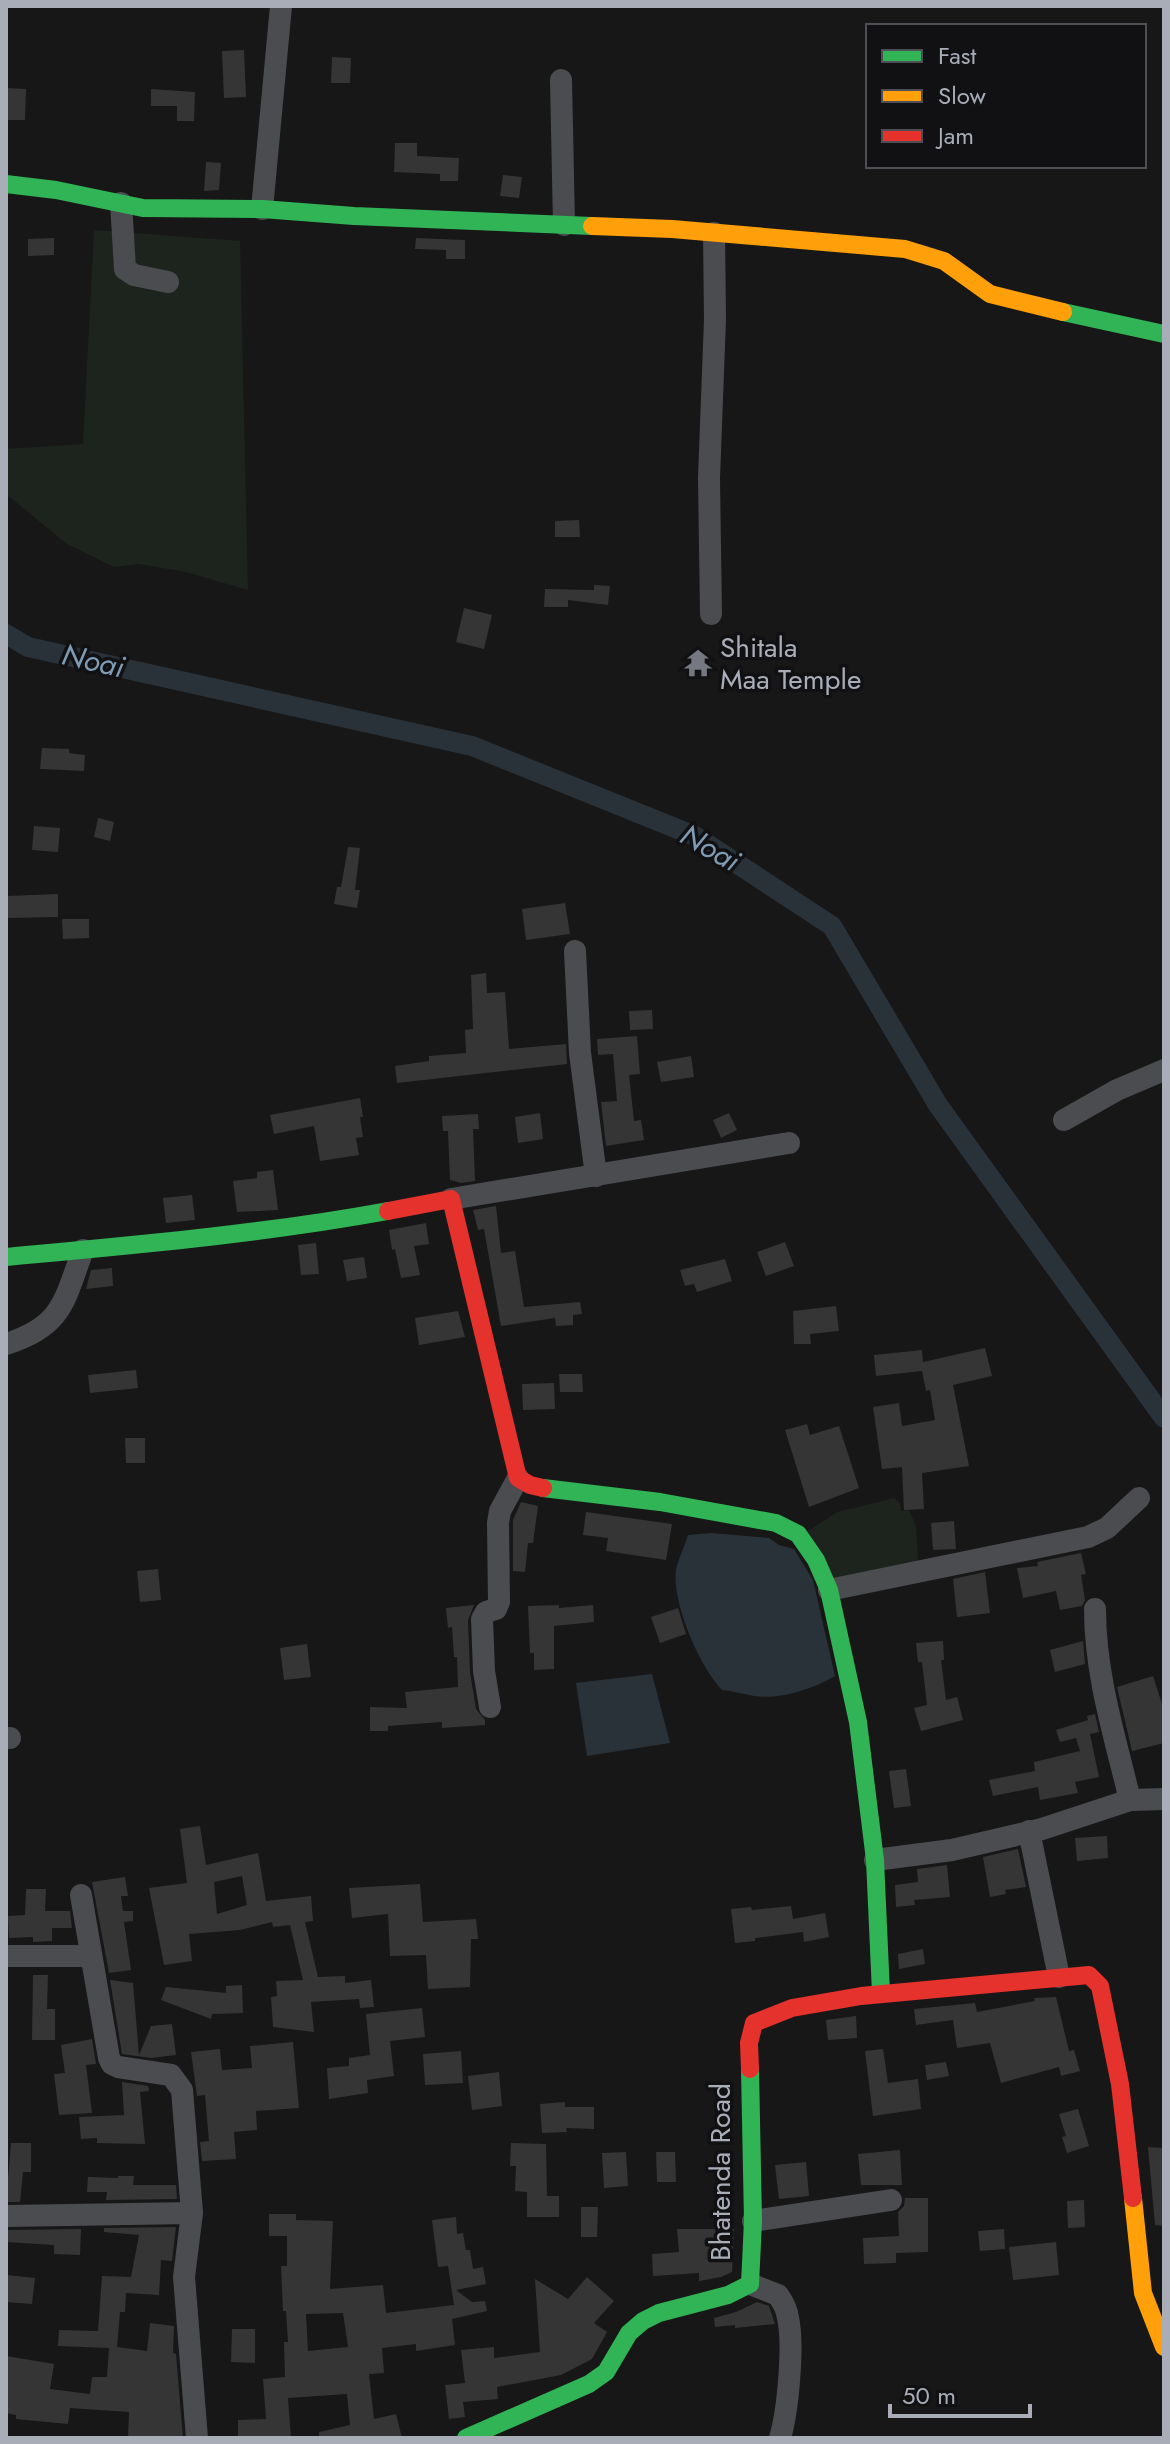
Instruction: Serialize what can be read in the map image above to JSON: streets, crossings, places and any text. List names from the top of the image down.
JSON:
{
  "streets": {
    "street": ["Bhatenda Road"]
  },
  "water": ["Noai"],
  "places": {
    "temple": ["Shitala Maa Temple"]
  },
  "legend": ["Fast", "Slow", "Jam"],
  "scale_bar": "50 m"
}
